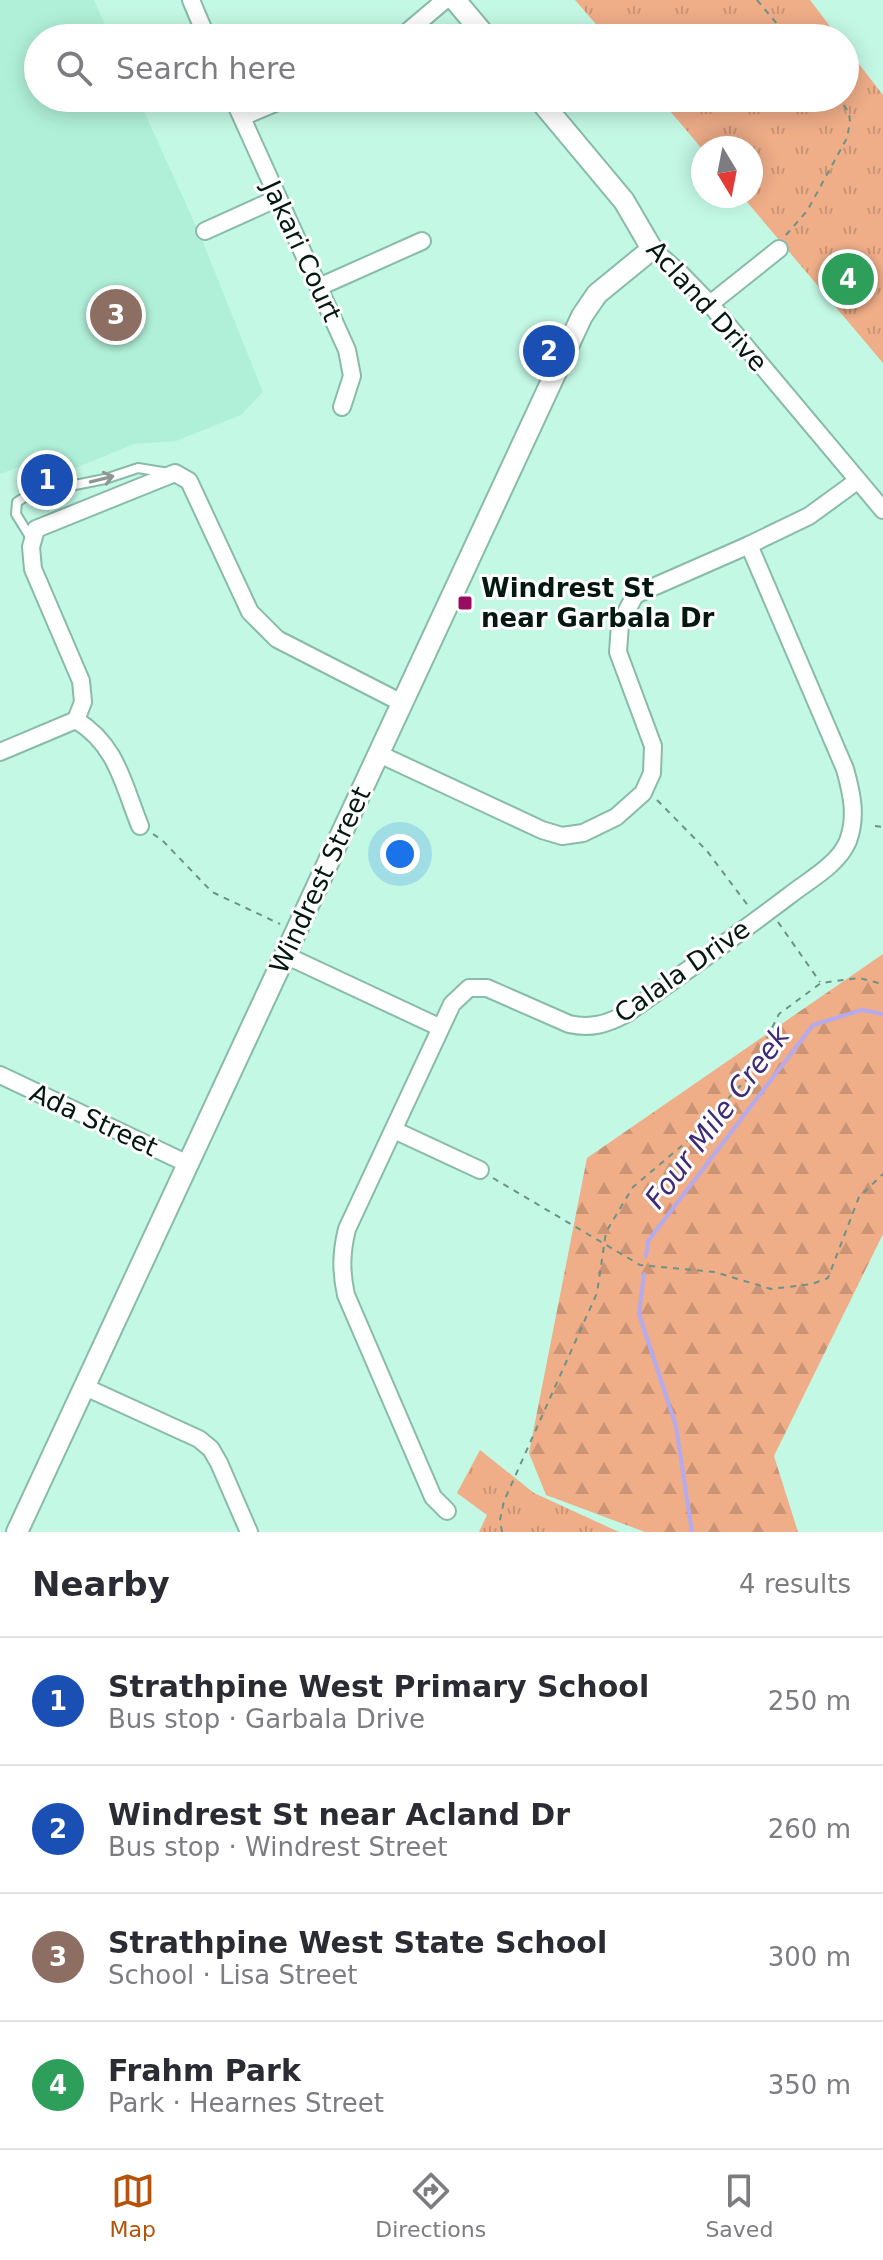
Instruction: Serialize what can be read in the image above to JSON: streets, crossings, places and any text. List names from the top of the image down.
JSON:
{
  "streets": {
    "street": [
      "Jakari Court",
      "Acland Drive",
      "Windrest Street",
      "Calala Drive",
      "Ada Street"
    ]
  },
  "crossings": [
    ["Acland Drive", "Windrest Street"],
    ["Windrest Street", "Ada Street"]
  ],
  "water": ["Four Mile Creek"],
  "places": {
    "transit": ["Windrest St near Garbala Dr"]
  },
  "north": "bottom",
  "page": {
    "search": "Search here",
    "pins": [
      "4",
      "3",
      "2",
      "1"
    ],
    "heading": ["Nearby", "4 results"],
    "list": [
      {
        "mark": "1",
        "name": "Strathpine West Primary School",
        "note": "Bus stop · Garbala Drive",
        "value": "250 m"
      },
      {
        "mark": "2",
        "name": "Windrest St near Acland Dr",
        "note": "Bus stop · Windrest Street",
        "value": "260 m"
      },
      {
        "mark": "3",
        "name": "Strathpine West State School",
        "note": "School · Lisa Street",
        "value": "300 m"
      },
      {
        "mark": "4",
        "name": "Frahm Park",
        "note": "Park · Hearnes Street",
        "value": "350 m"
      }
    ],
    "nav": ["Map", "Directions", "Saved"]
  }
}
